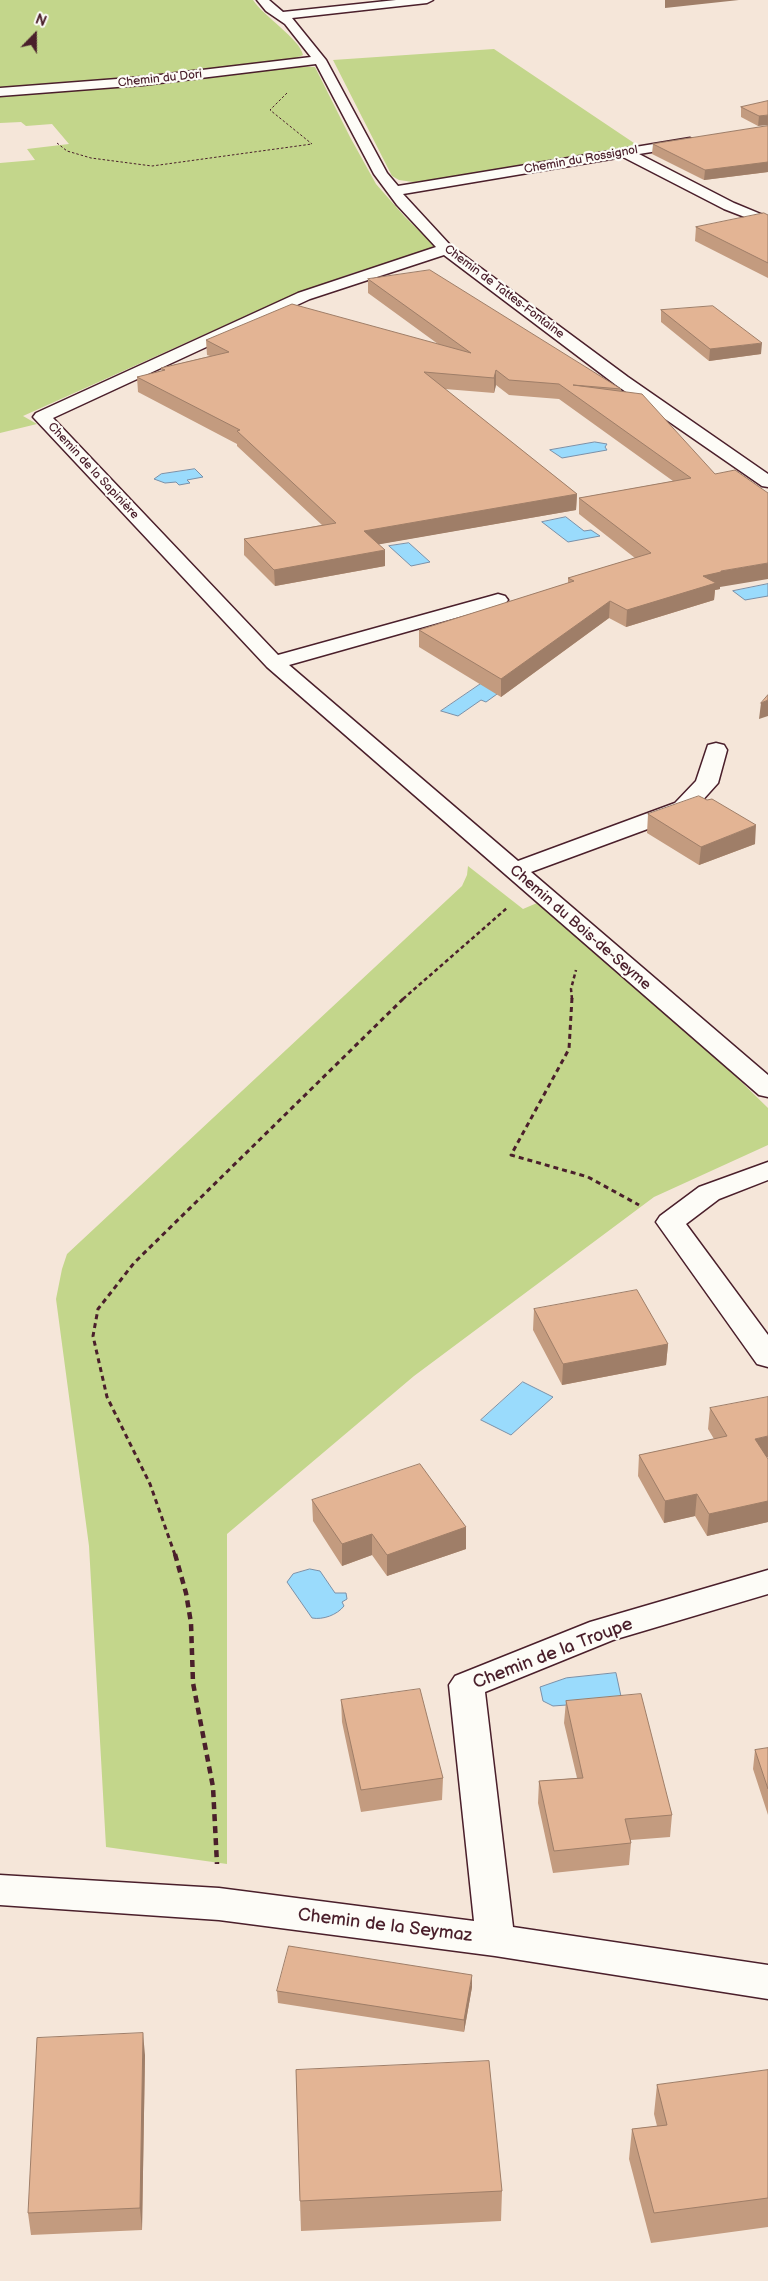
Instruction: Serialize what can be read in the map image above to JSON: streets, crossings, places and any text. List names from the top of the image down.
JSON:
{
  "streets": {
    "street": [
      "Chemin du Dori",
      "Chemin du Rossignol",
      "Chemin de Tattes-Fontaine",
      "Chemin de la Sapinière",
      "Chemin du Bois-de-Seyme",
      "Chemin de la Troupe",
      "Chemin de la Seymaz"
    ]
  },
  "crossings": [
    ["Chemin du Dori", "Chemin de Tattes-Fontaine"],
    ["Chemin du Rossignol", "Chemin de Tattes-Fontaine"],
    ["Chemin de Tattes-Fontaine", "Chemin de la Sapinière"],
    ["Chemin de la Sapinière", "Chemin du Bois-de-Seyme"],
    ["Chemin de la Troupe", "Chemin de la Seymaz"]
  ],
  "north": "top"
}
